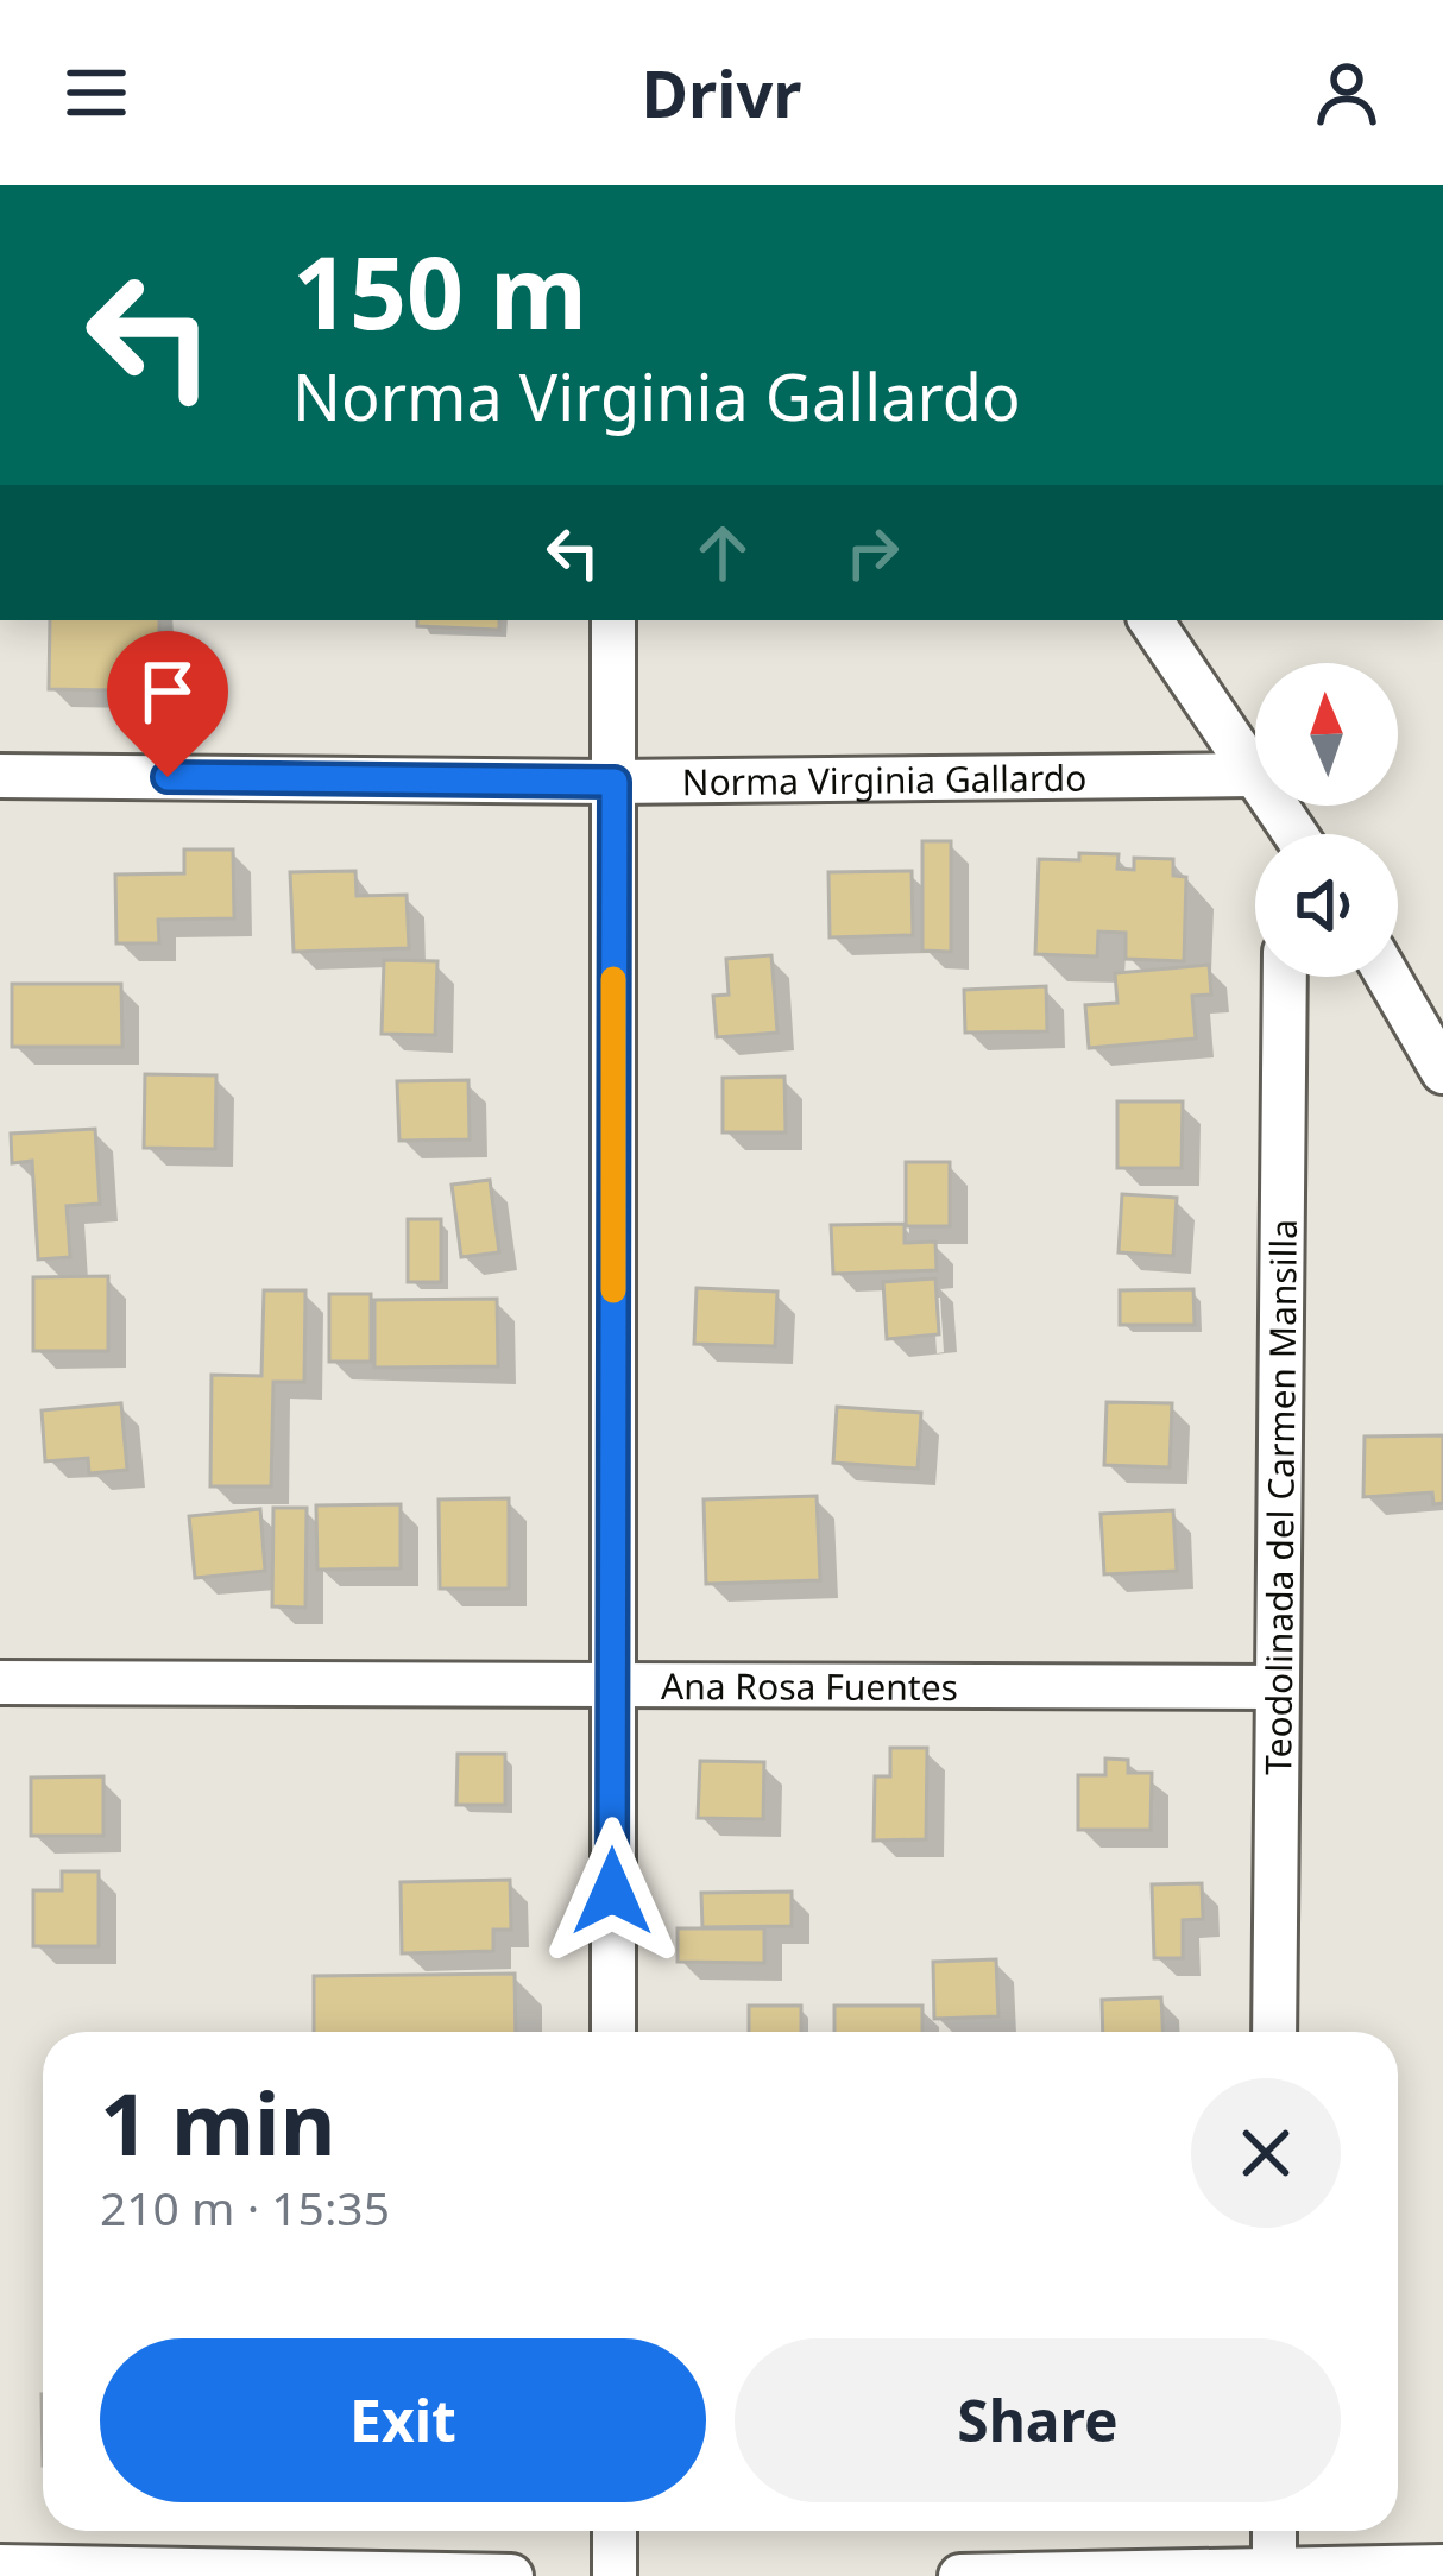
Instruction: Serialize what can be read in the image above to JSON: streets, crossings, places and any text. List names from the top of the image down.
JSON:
{
  "streets": {
    "street": ["Norma Virginia Gallardo", "Teodolinada del Carmen Mansilla", "Ana Rosa Fuentes"]
  },
  "crossings": [
    ["Teodolinada del Carmen Mansilla", "Ana Rosa Fuentes"]
  ],
  "north": "top",
  "page": {
    "header": "Drivr",
    "turn": ["150 m", "Norma Virginia Gallardo"],
    "heading": ["1 min", "210 m · 15:35"],
    "buttons": ["Exit", "Share"]
  }
}
